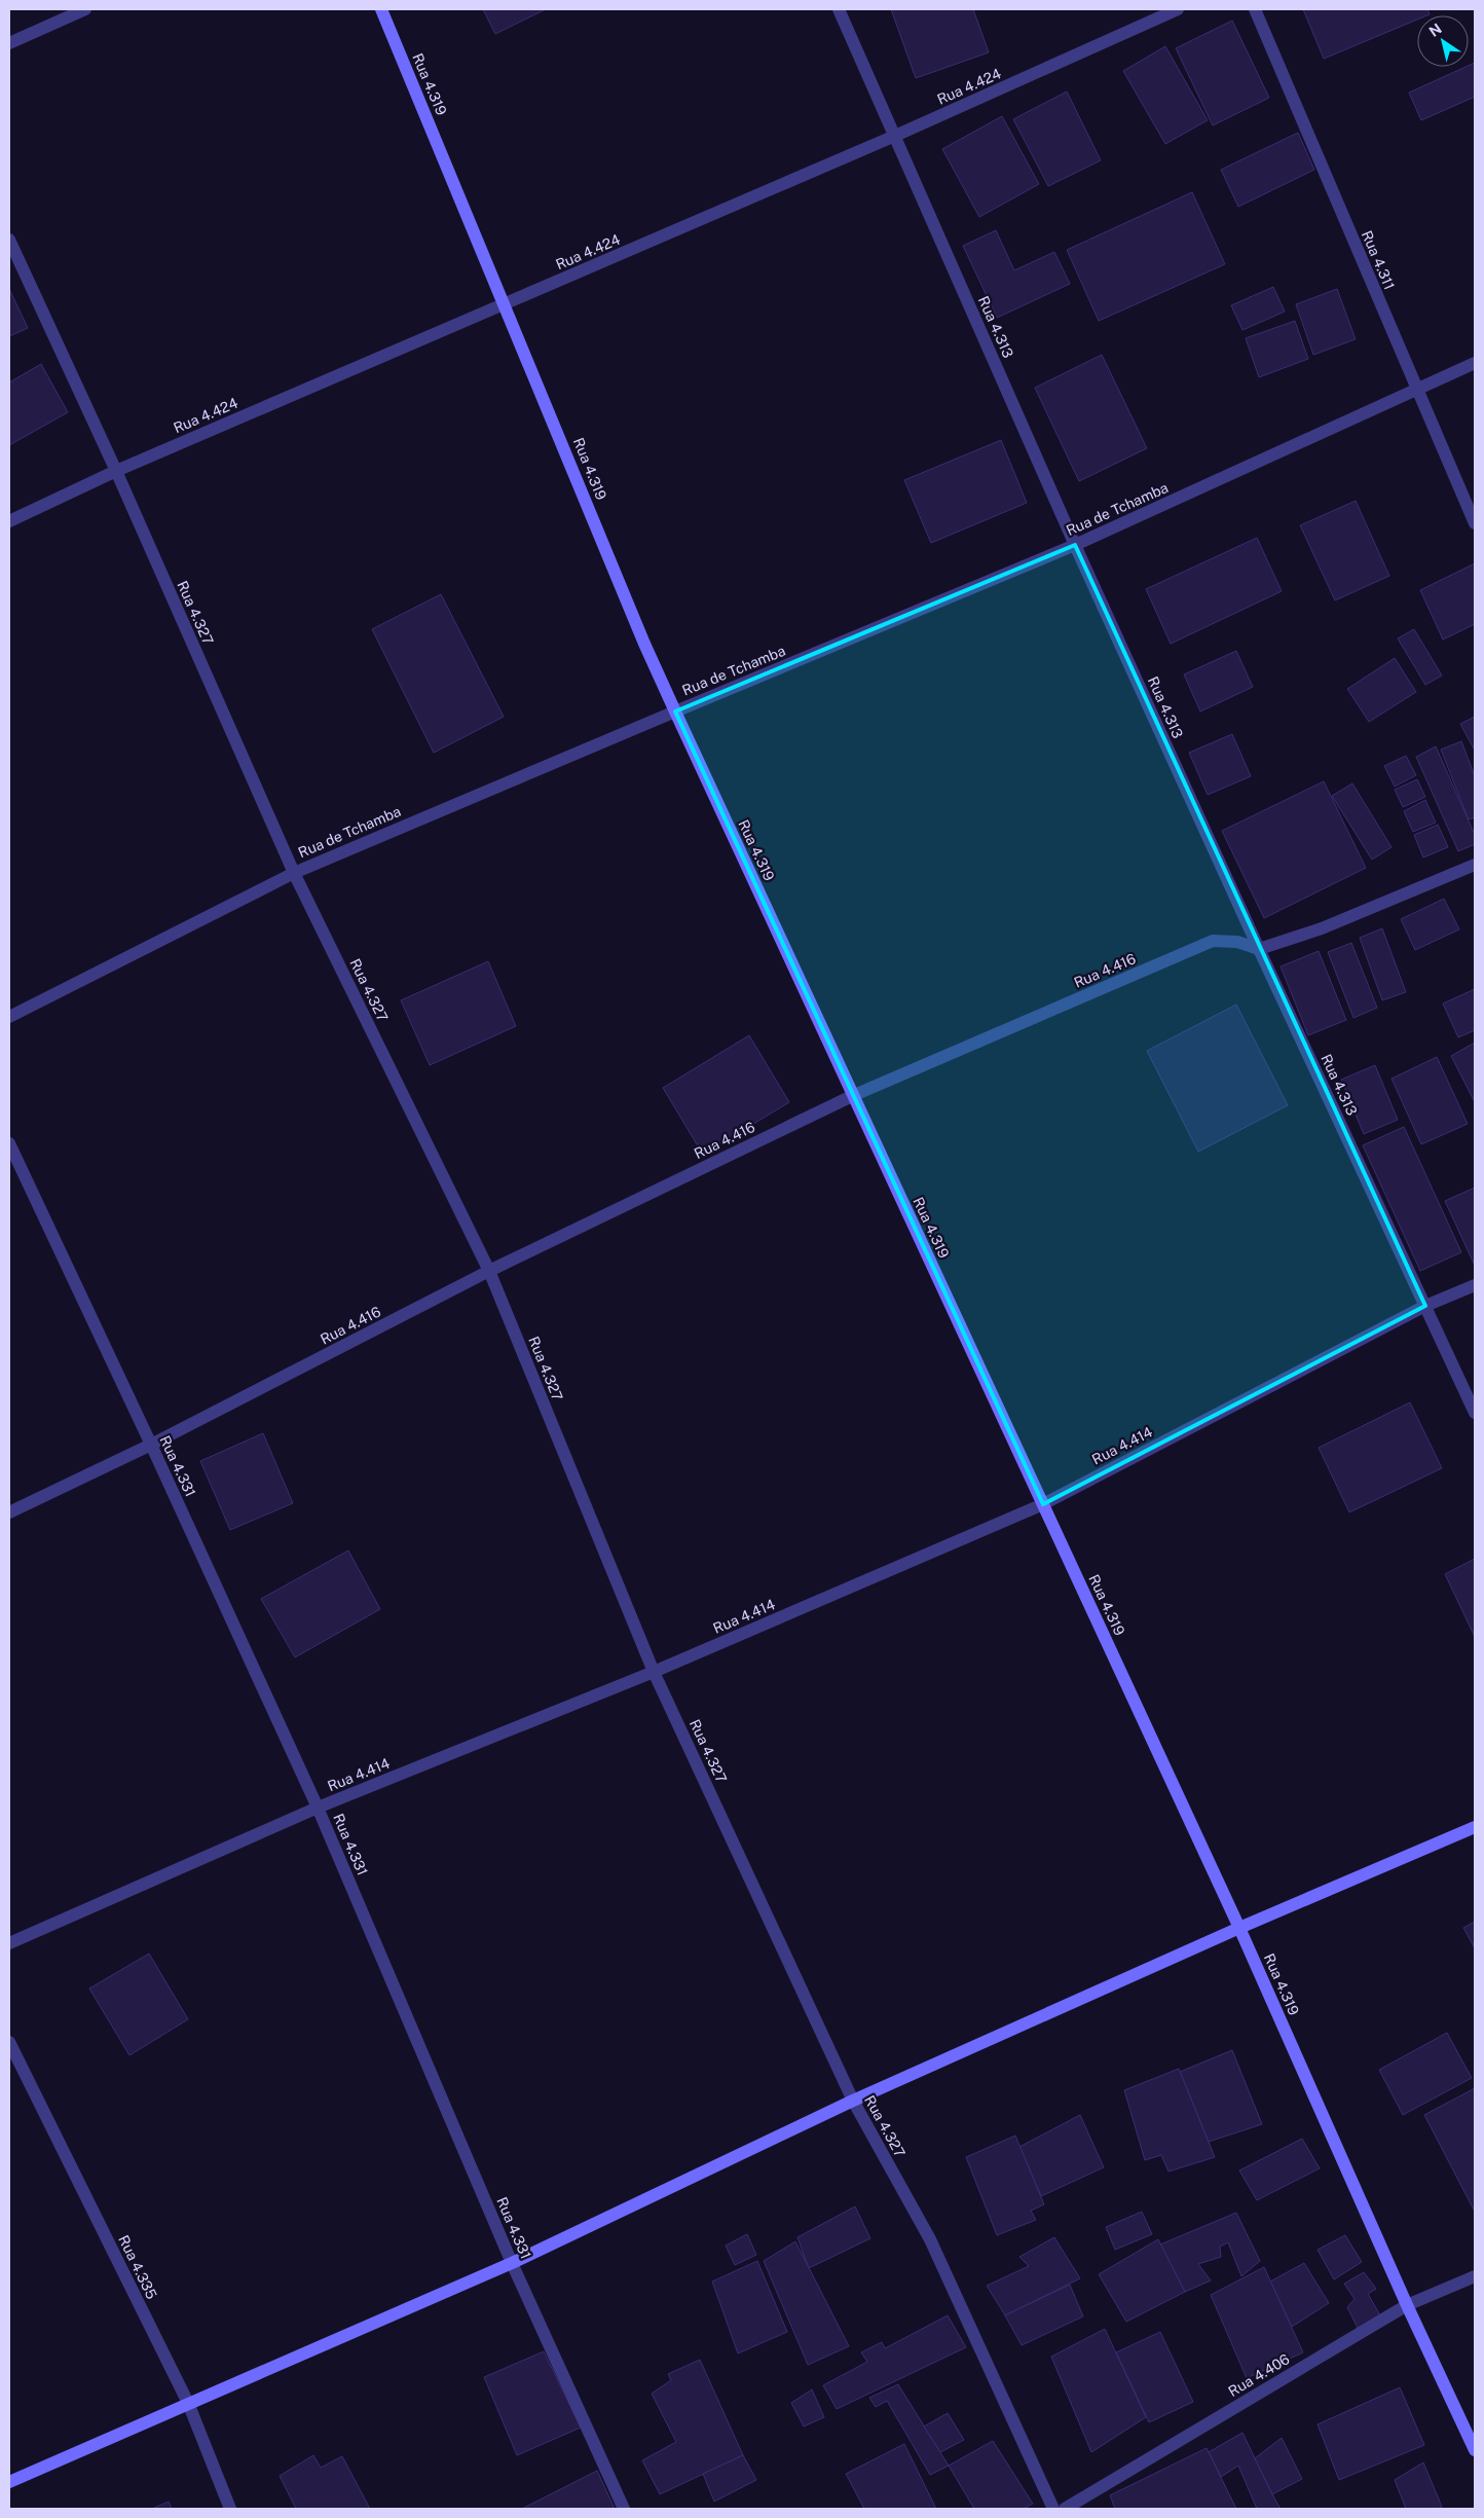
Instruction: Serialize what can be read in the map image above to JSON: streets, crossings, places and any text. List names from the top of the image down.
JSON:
{
  "streets": {
    "street": [
      "Rua 4.319",
      "Rua 4.424",
      "Rua 4.311",
      "Rua 4.313",
      "Rua de Tchamba",
      "Rua 4.327",
      "Rua 4.416",
      "Rua 4.414",
      "Rua 4.331",
      "Rua 4.335",
      "Rua 4.406"
    ]
  },
  "crossings": [
    ["Rua 4.319", "Rua 4.424"],
    ["Rua 4.319", "Rua de Tchamba"],
    ["Rua 4.319", "Rua 4.416"],
    ["Rua 4.319", "Rua 4.414"],
    ["Rua 4.319", "Rua 4.406"],
    ["Rua 4.424", "Rua 4.313"],
    ["Rua 4.424", "Rua 4.327"],
    ["Rua 4.311", "Rua de Tchamba"],
    ["Rua 4.313", "Rua de Tchamba"],
    ["Rua 4.313", "Rua 4.416"],
    ["Rua 4.313", "Rua 4.414"],
    ["Rua de Tchamba", "Rua 4.327"],
    ["Rua 4.327", "Rua 4.416"],
    ["Rua 4.327", "Rua 4.414"],
    ["Rua 4.416", "Rua 4.331"],
    ["Rua 4.414", "Rua 4.331"]
  ],
  "north": "top left"
}
